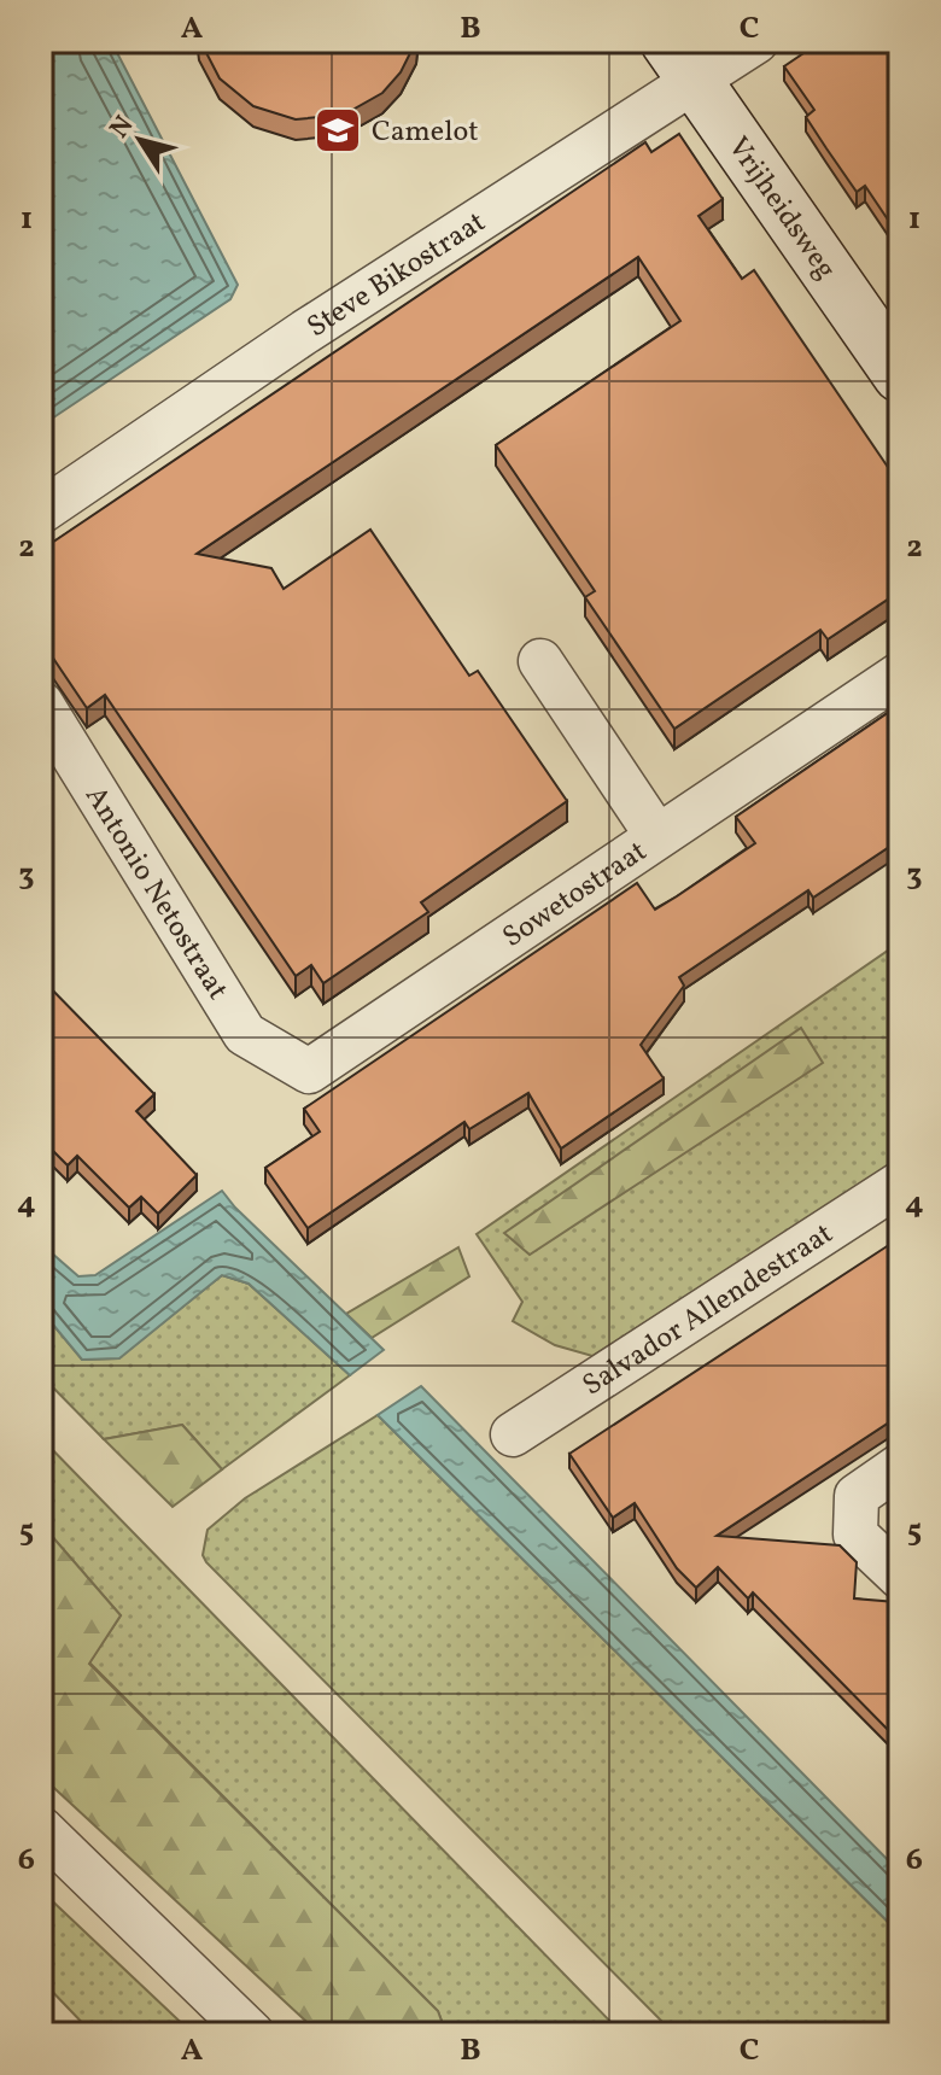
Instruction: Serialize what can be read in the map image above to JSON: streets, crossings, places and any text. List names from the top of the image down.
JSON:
{
  "streets": {
    "street": [
      "Vrijheidsweg",
      "Steve Bikostraat",
      "Sowetostraat",
      "Antonio Netostraat",
      "Salvador Allendestraat"
    ]
  },
  "crossings": [
    ["Vrijheidsweg", "Steve Bikostraat"],
    ["Sowetostraat", "Antonio Netostraat"]
  ],
  "places": {
    "school or university": ["Camelot"]
  },
  "north": "top left",
  "grid": {
    "columns": ["A", "B", "C"],
    "rows": [
      "1",
      "2",
      "3",
      "4",
      "5",
      "6"
    ]
  }
}
